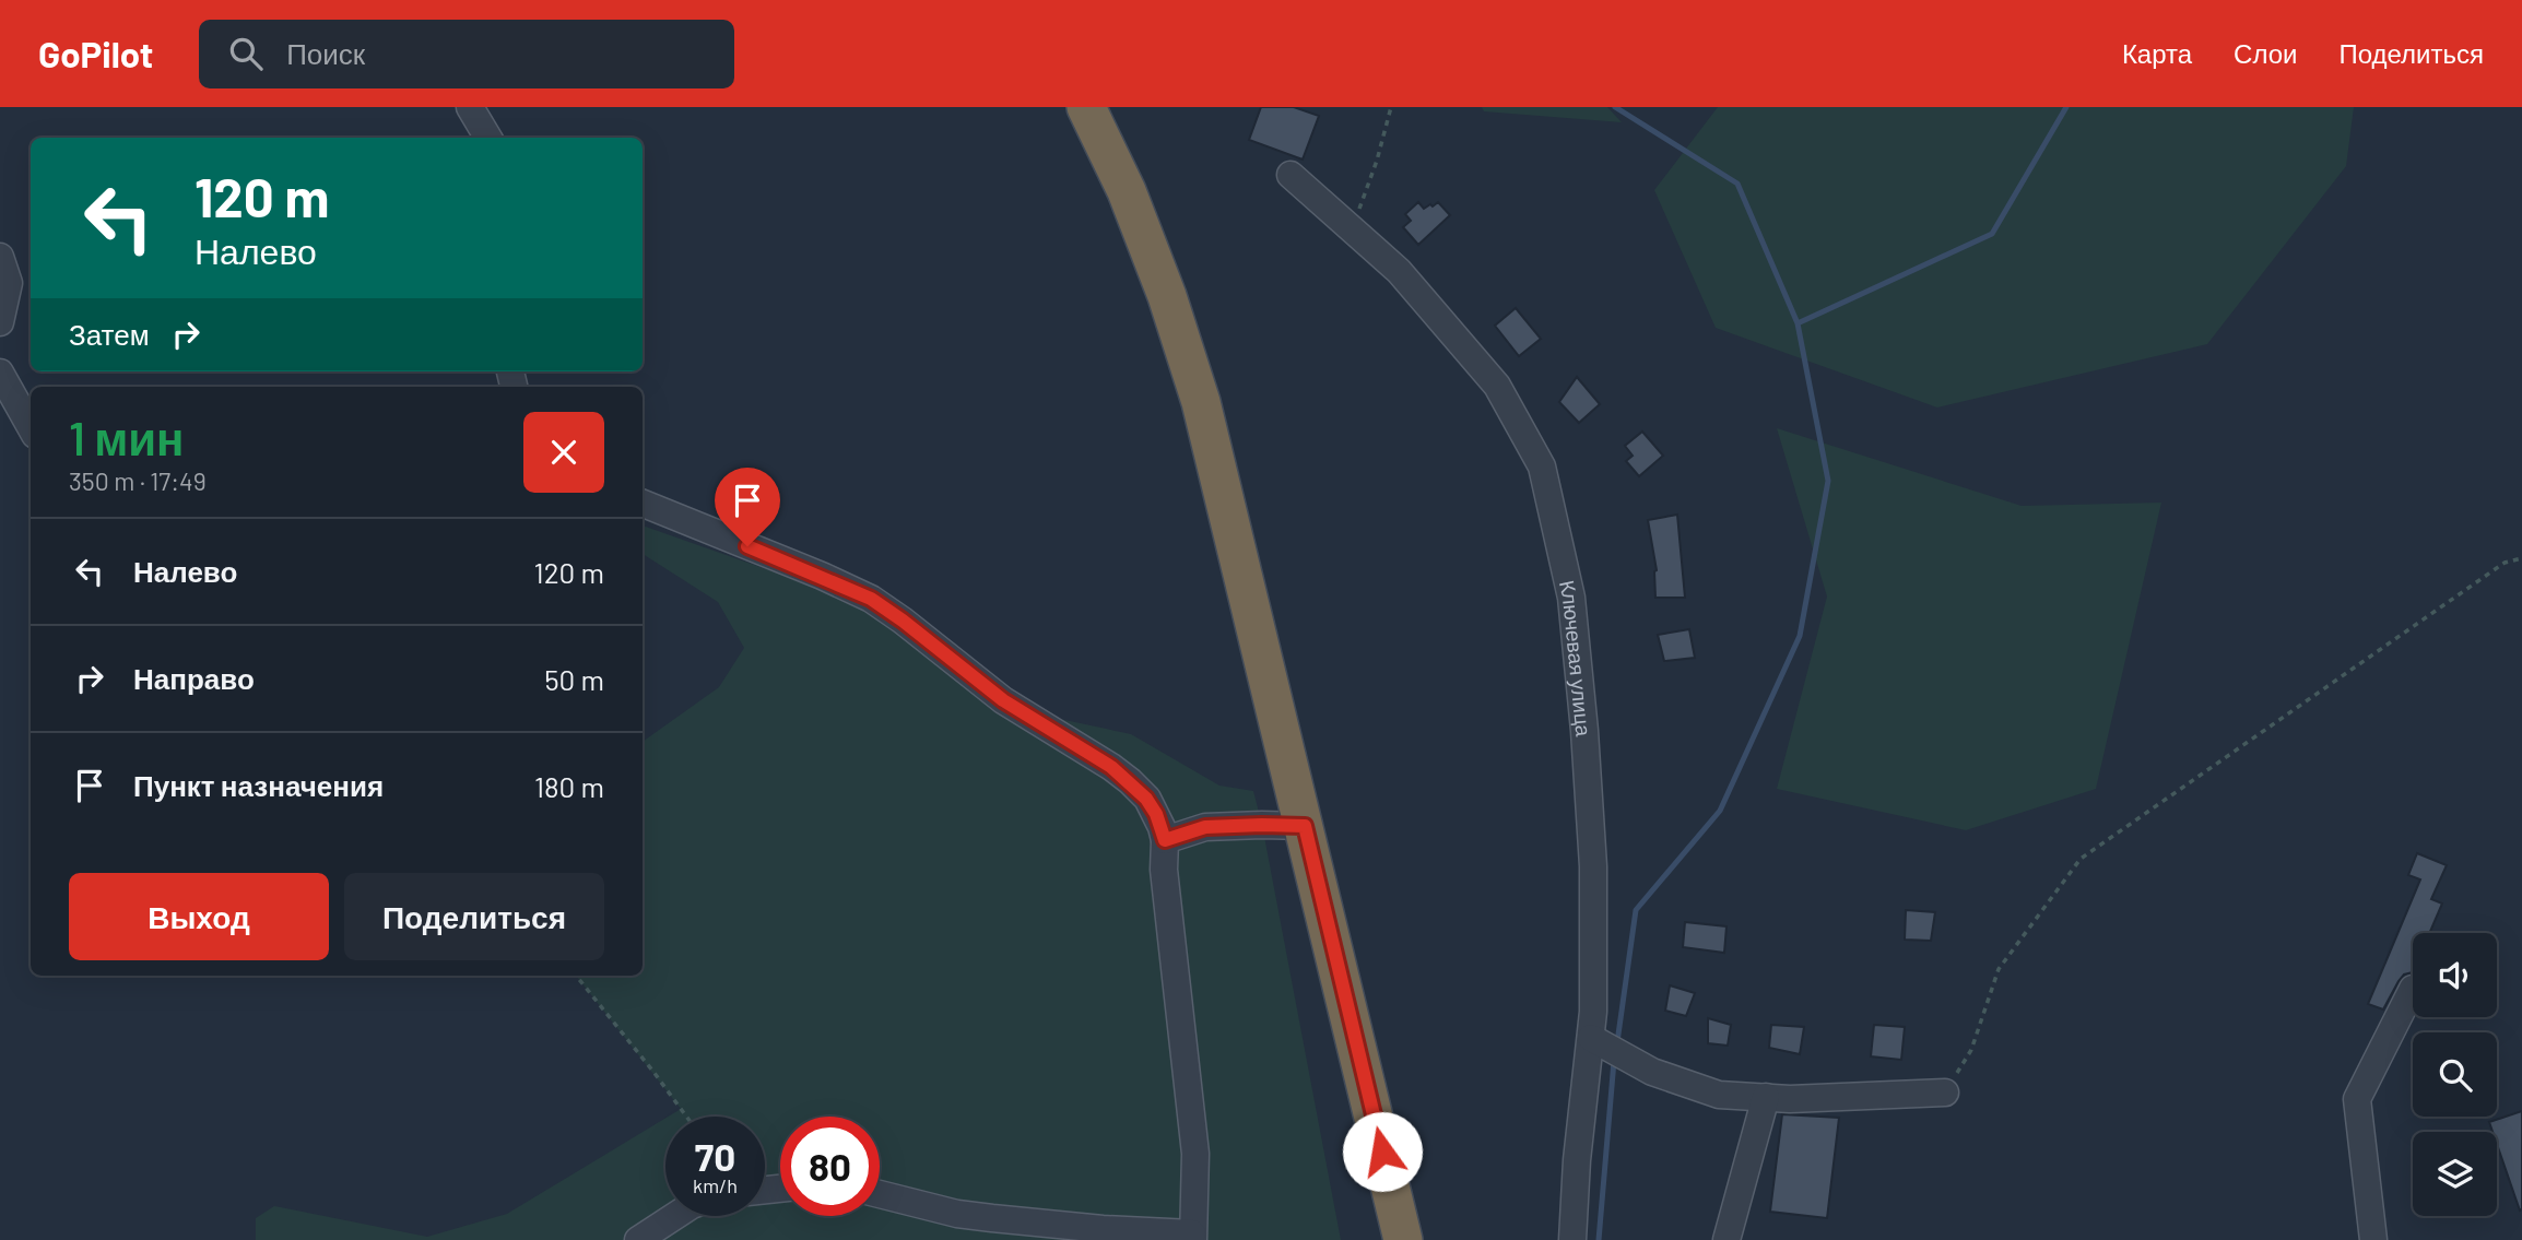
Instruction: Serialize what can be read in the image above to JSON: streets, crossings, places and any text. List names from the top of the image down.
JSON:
{
  "streets": {
    "street": ["Ключевая улица"]
  },
  "page": {
    "header": "GoPilot",
    "search": "Поиск",
    "nav": ["Карта", "Слои", "Поделиться"],
    "turn": ["120 m", "Налево"],
    "then": "Затем",
    "heading": ["1 мин", "350 m · 17:49"],
    "list": [
      {
        "name": "Налево",
        "value": "120 m"
      },
      {
        "name": "Направо",
        "value": "50 m"
      },
      {
        "name": "Пункт назначения",
        "value": "180 m"
      }
    ],
    "buttons": ["Выход", "Поделиться"],
    "speed": "70 km/h",
    "limit": "80"
  }
}
